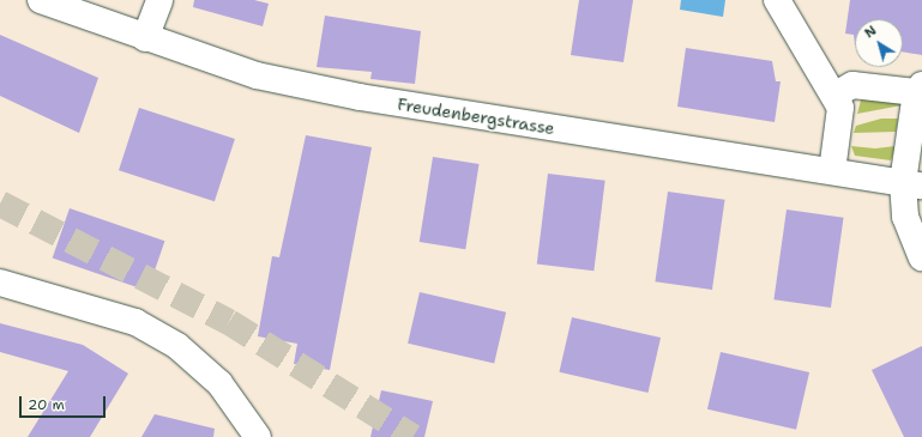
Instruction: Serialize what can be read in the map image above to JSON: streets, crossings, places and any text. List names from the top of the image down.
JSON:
{
  "streets": {
    "street": ["Freudenbergstrasse"]
  },
  "scale_bar": "20 m",
  "north": "top left"
}
